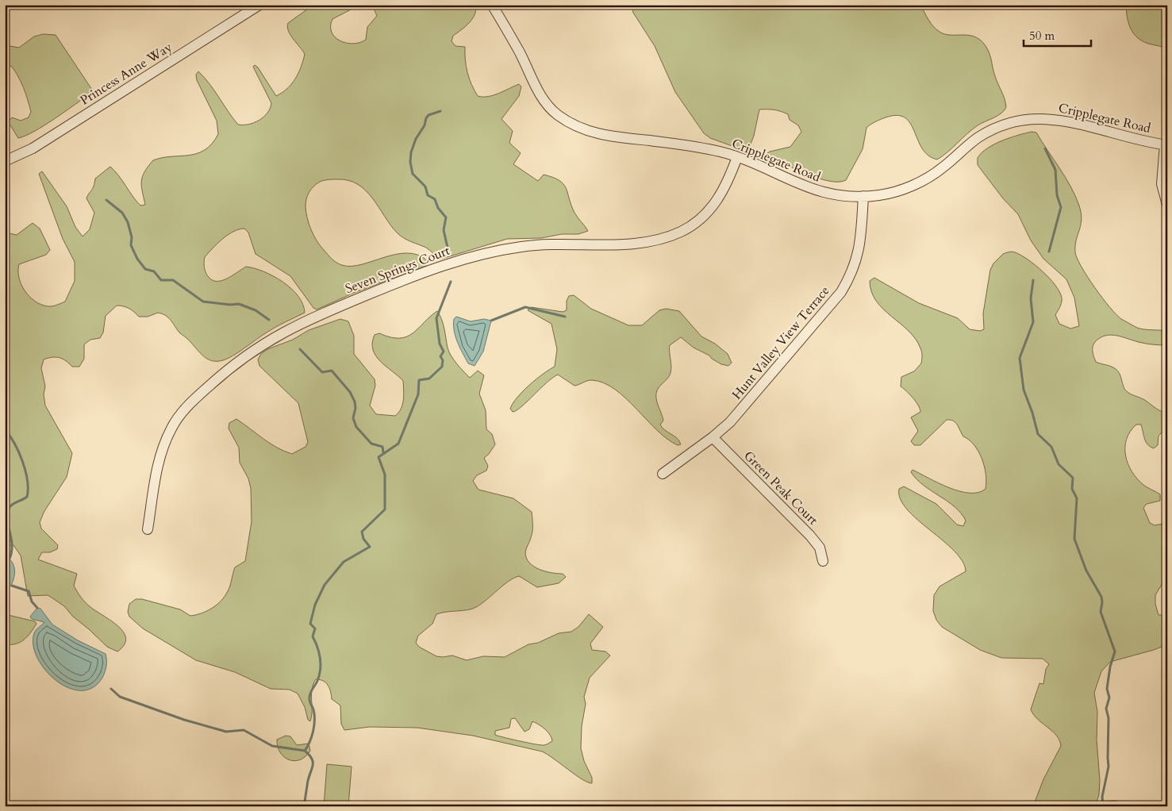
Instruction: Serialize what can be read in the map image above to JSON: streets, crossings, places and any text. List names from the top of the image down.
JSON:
{
  "streets": {
    "street": [
      "Princess Anne Way",
      "Cripplegate Road",
      "Seven Springs Court",
      "Hunt Valley View Terrace",
      "Green Peak Court"
    ]
  },
  "crossings": [
    ["Cripplegate Road", "Seven Springs Court"],
    ["Cripplegate Road", "Hunt Valley View Terrace"],
    ["Hunt Valley View Terrace", "Green Peak Court"]
  ],
  "scale_bar": "50 m"
}
